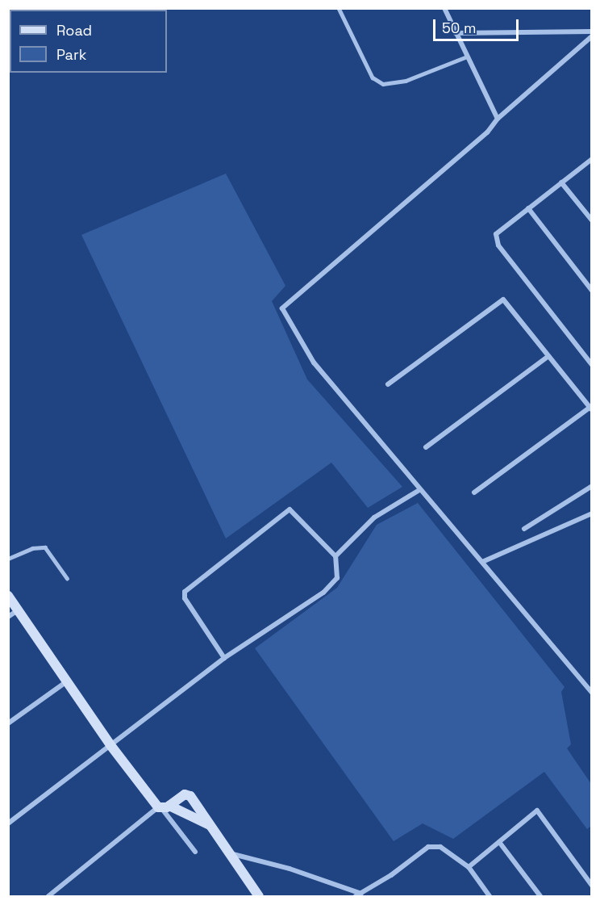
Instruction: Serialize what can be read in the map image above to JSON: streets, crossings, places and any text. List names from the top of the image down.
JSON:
{
  "legend": ["Road", "Park"],
  "scale_bar": "50 m"
}
